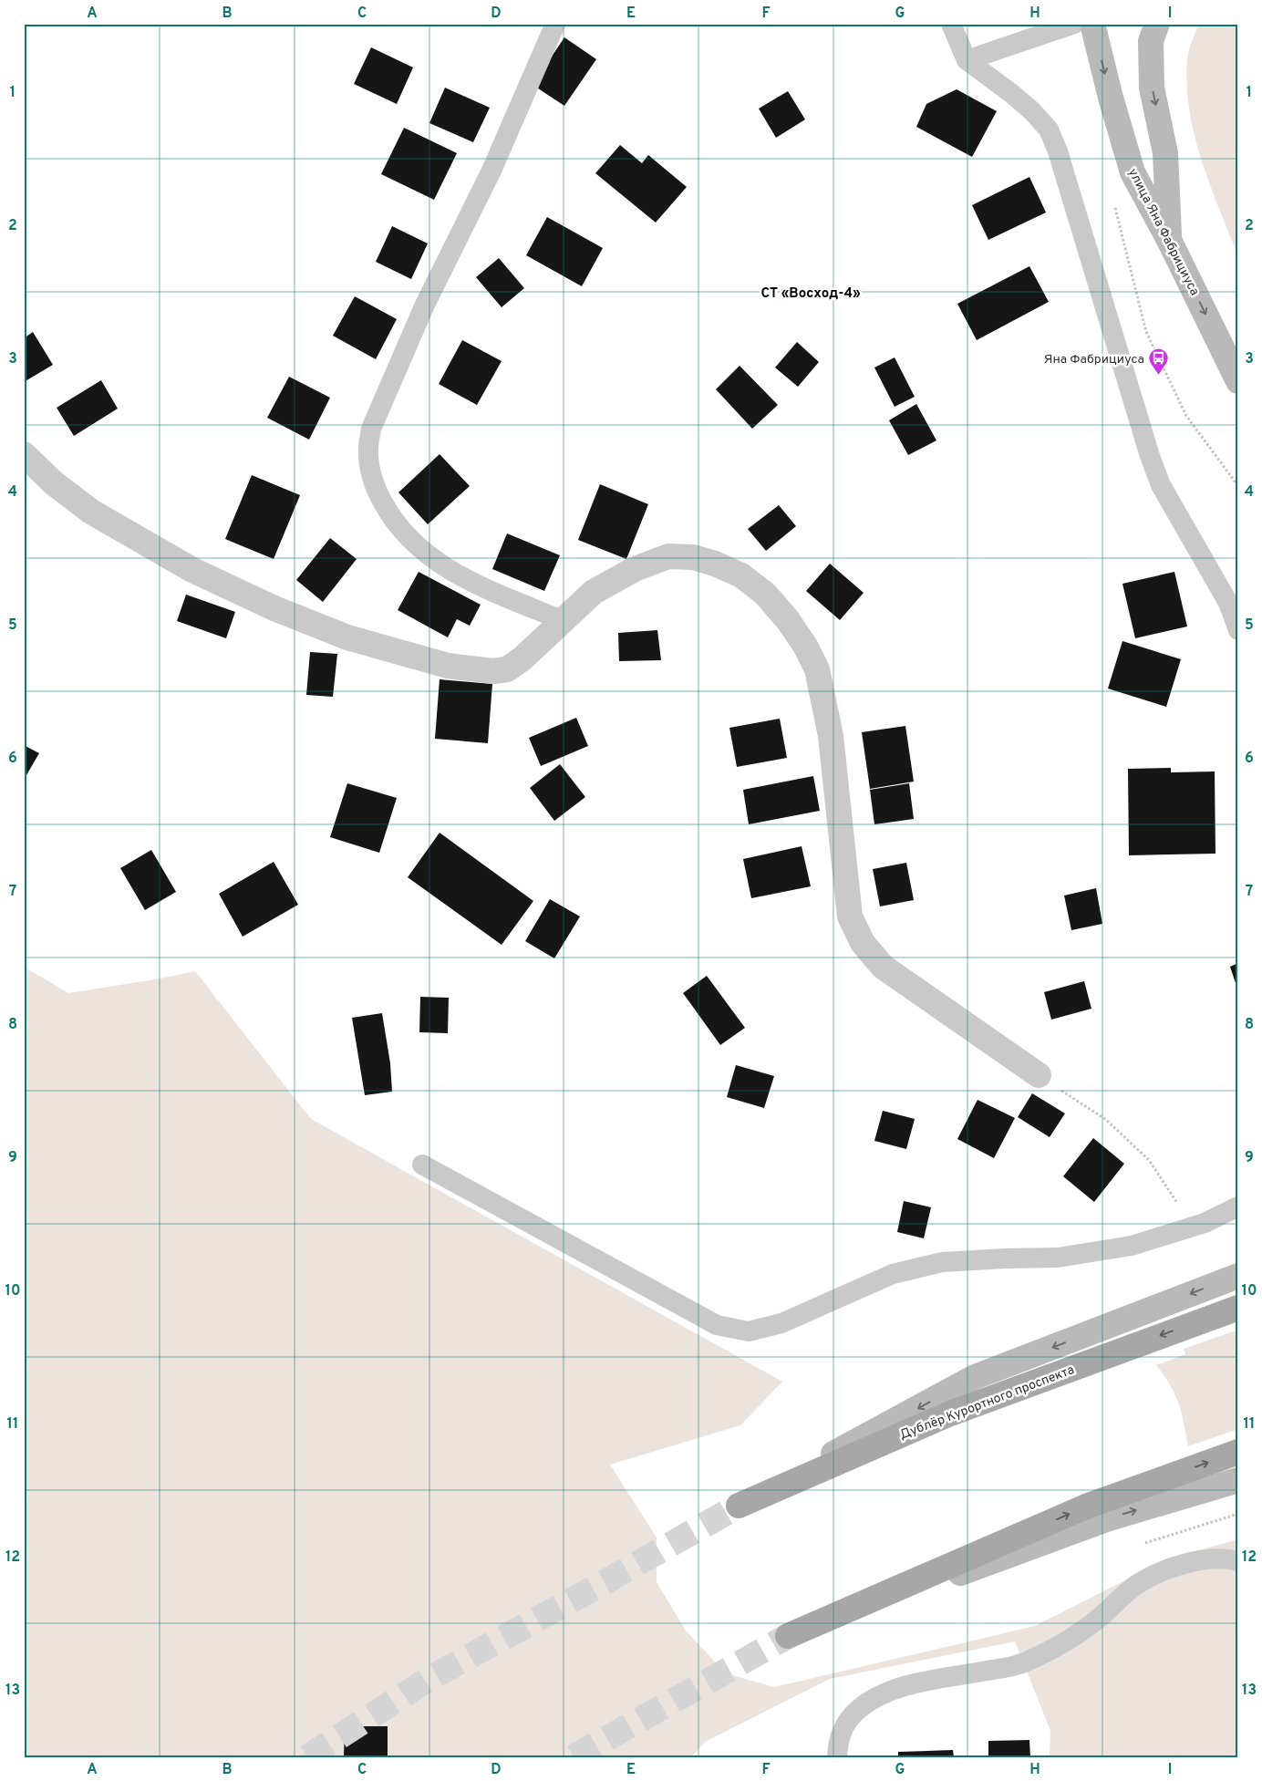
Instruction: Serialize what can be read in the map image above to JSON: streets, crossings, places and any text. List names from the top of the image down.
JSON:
{
  "streets": {
    "main road": ["улица Яна Фабрициуса", "Дублёр Курортного проспекта"]
  },
  "districts": ["СТ «Восход-4»"],
  "places": {
    "bus stop": ["Яна Фабрициуса"]
  },
  "grid": {
    "columns": [
      "A",
      "B",
      "C",
      "D",
      "E",
      "F",
      "G",
      "H",
      "I"
    ],
    "rows": [
      "1",
      "2",
      "3",
      "4",
      "5",
      "6",
      "7",
      "8",
      "9",
      "10",
      "11",
      "12",
      "13"
    ]
  }
}
